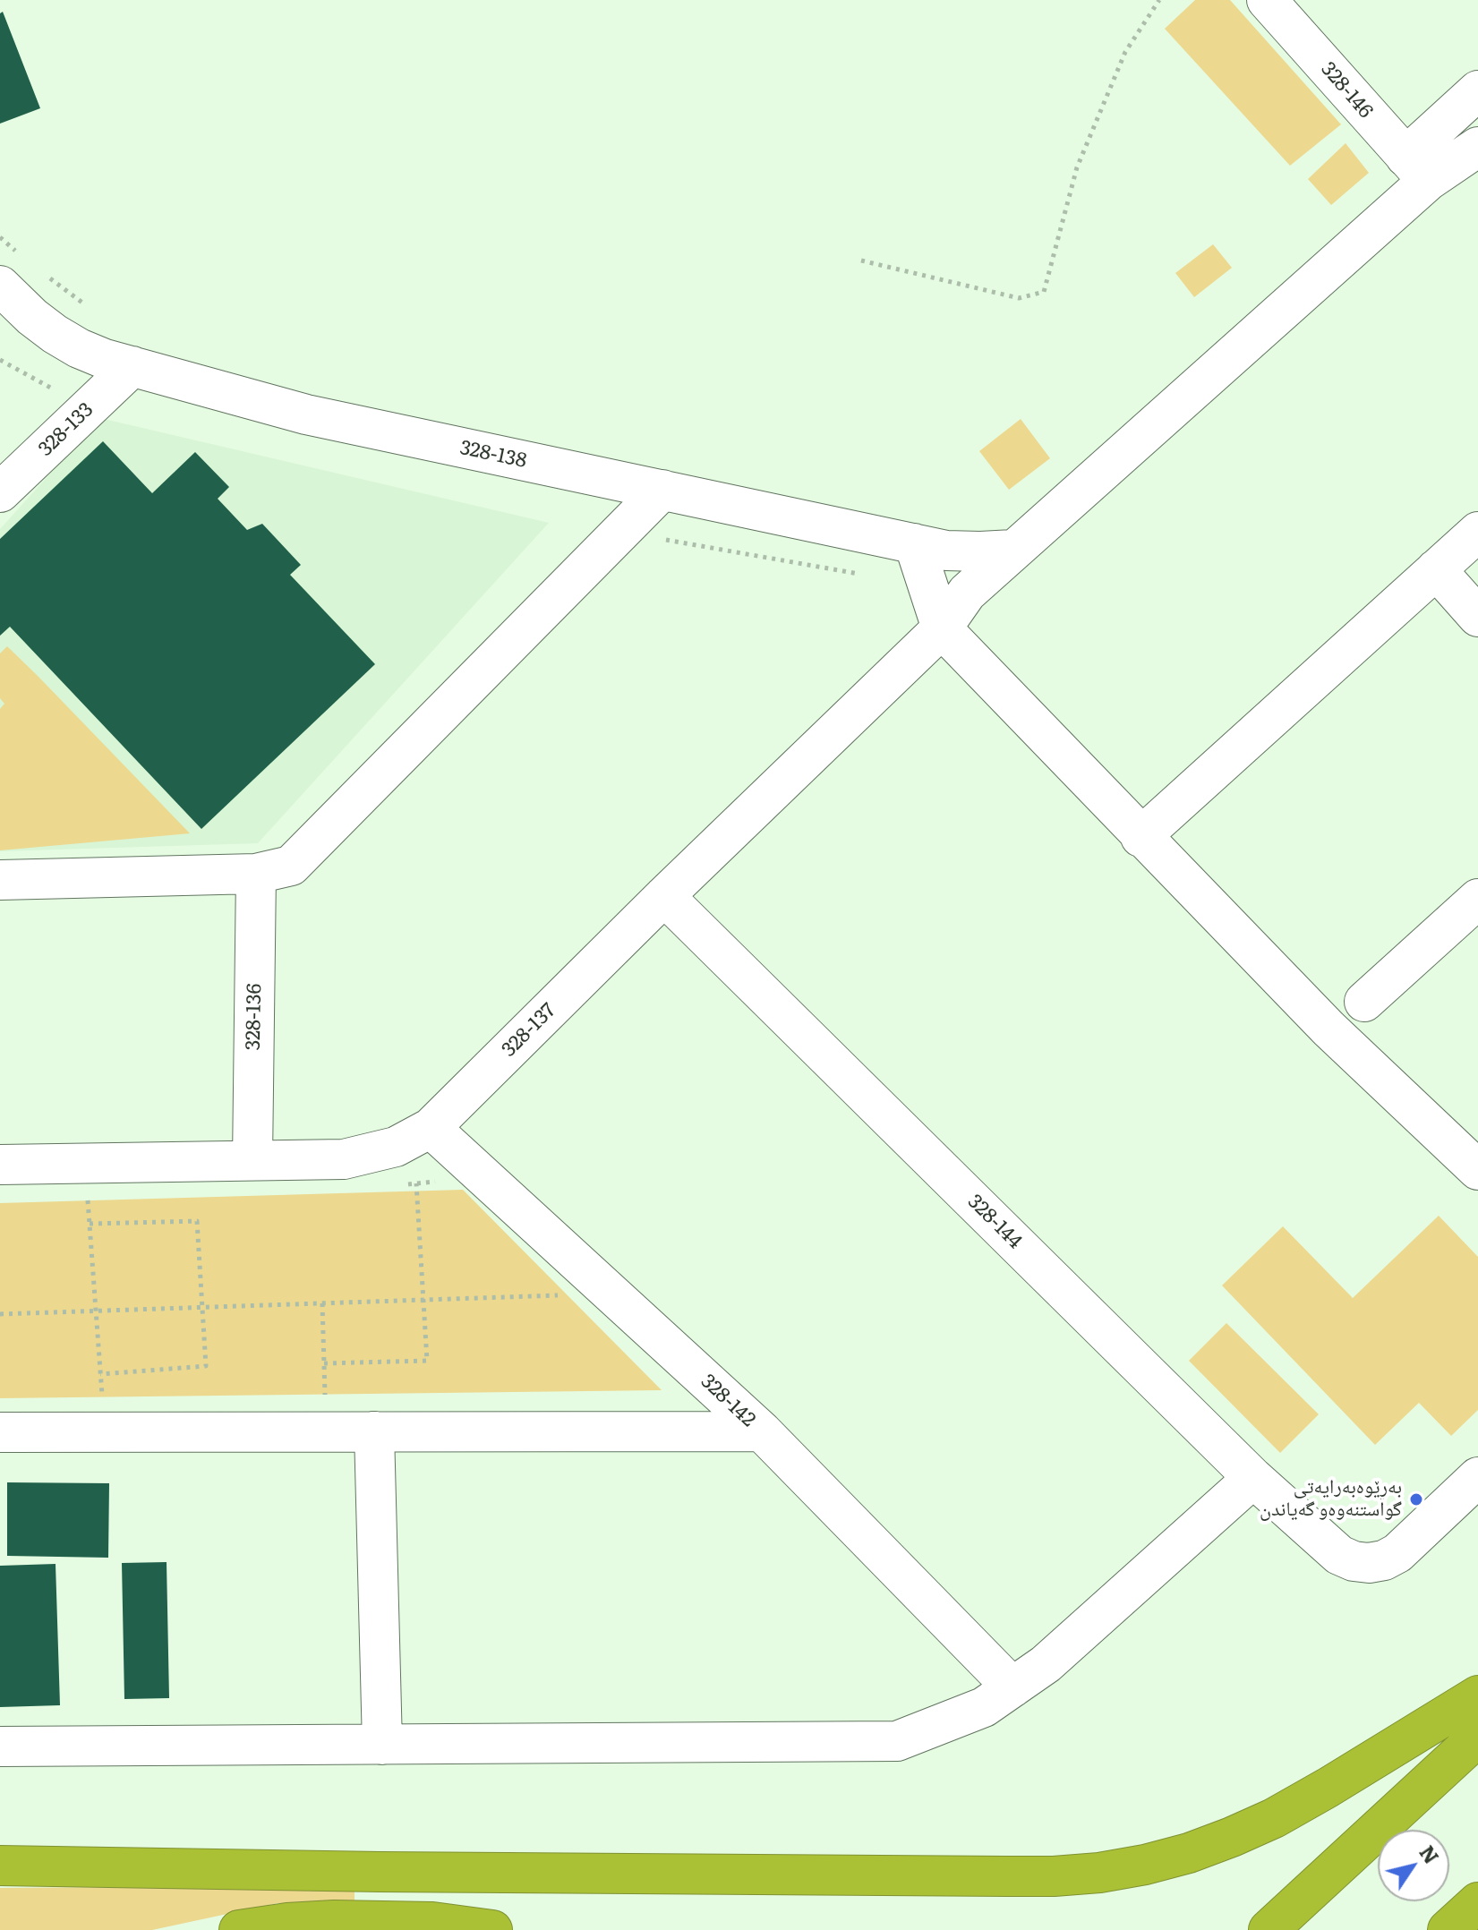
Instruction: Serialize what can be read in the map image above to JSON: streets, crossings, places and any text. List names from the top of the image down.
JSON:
{
  "streets": {
    "street": [
      "328-146",
      "328-133",
      "328-138",
      "328-136",
      "328-137",
      "328-144",
      "328-142"
    ]
  },
  "crossings": [
    ["328-146", "328-137"],
    ["328-133", "328-138"],
    ["328-138", "328-137"],
    ["328-136", "328-137"],
    ["328-137", "328-144"],
    ["328-137", "328-142"]
  ],
  "places": ["بەڕێوەبەرایەتی گواستنەوەو گەیاندن"],
  "north": "top right"
}
